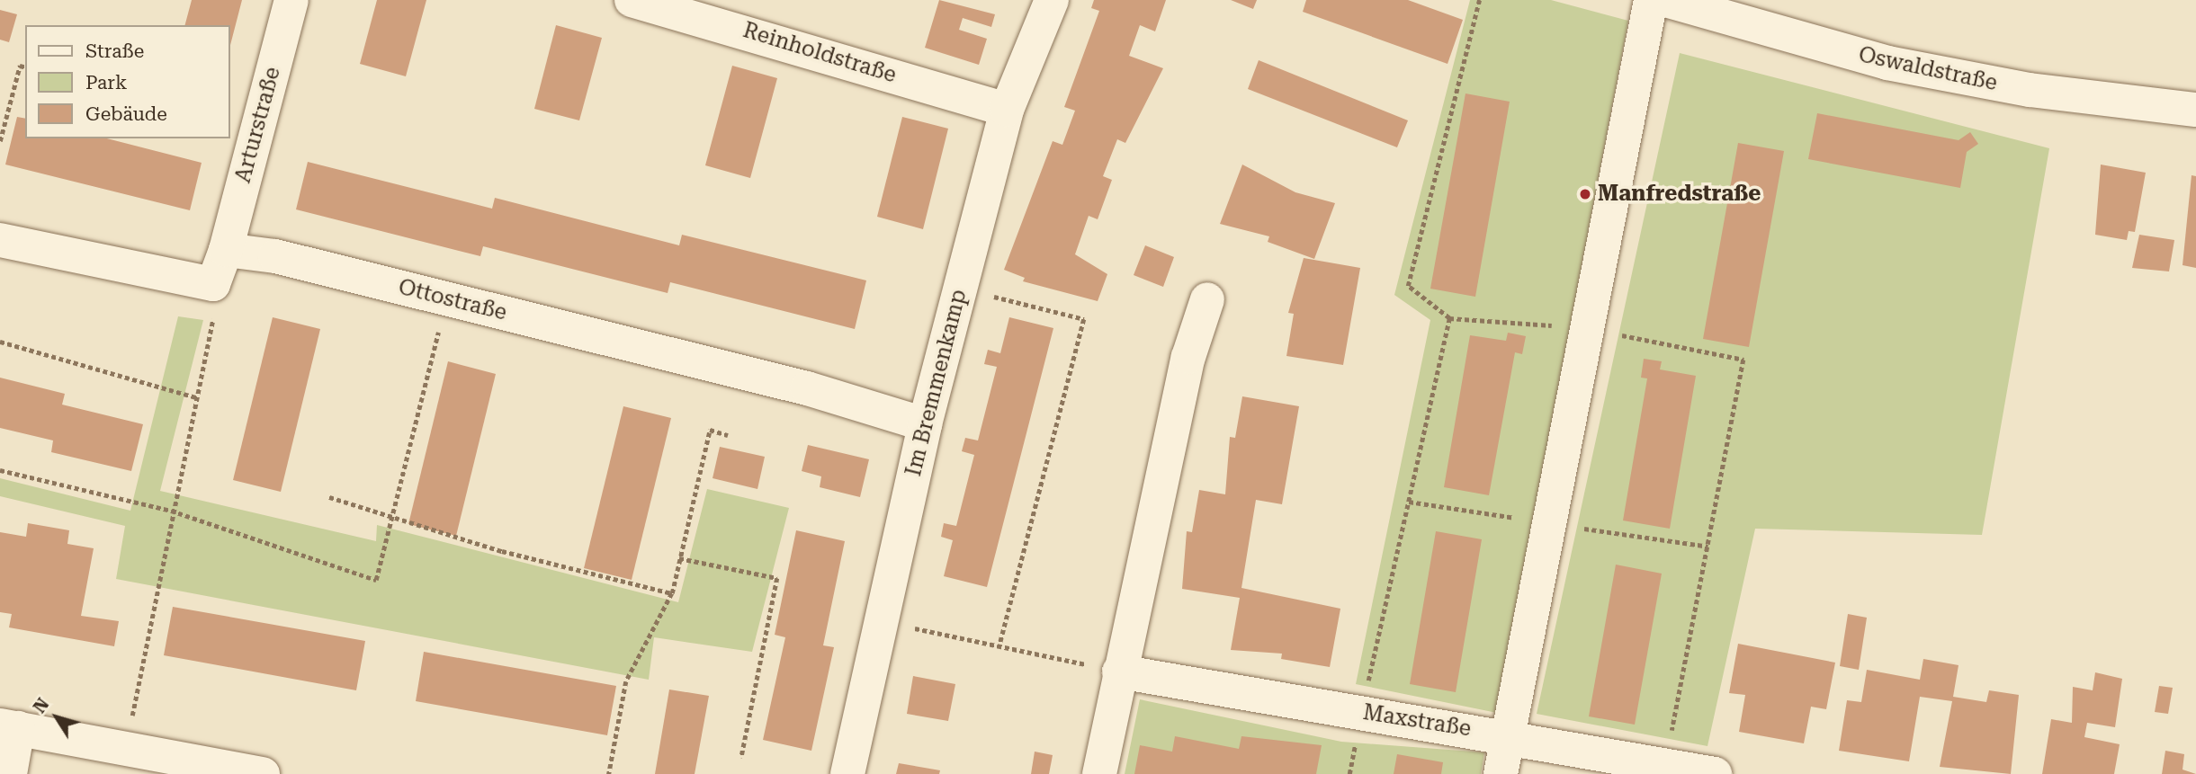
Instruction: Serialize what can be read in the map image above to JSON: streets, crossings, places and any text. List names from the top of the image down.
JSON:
{
  "streets": {
    "street": [
      "Reinholdstraße",
      "Oswaldstraße",
      "Arturstraße",
      "Ottostraße",
      "Im Bremmenkamp",
      "Maxstraße"
    ]
  },
  "crossings": [
    ["Reinholdstraße", "Im Bremmenkamp"],
    ["Arturstraße", "Ottostraße"],
    ["Ottostraße", "Im Bremmenkamp"]
  ],
  "places": ["Manfredstraße"],
  "legend": ["Straße", "Park", "Gebäude"],
  "north": "top left"
}
